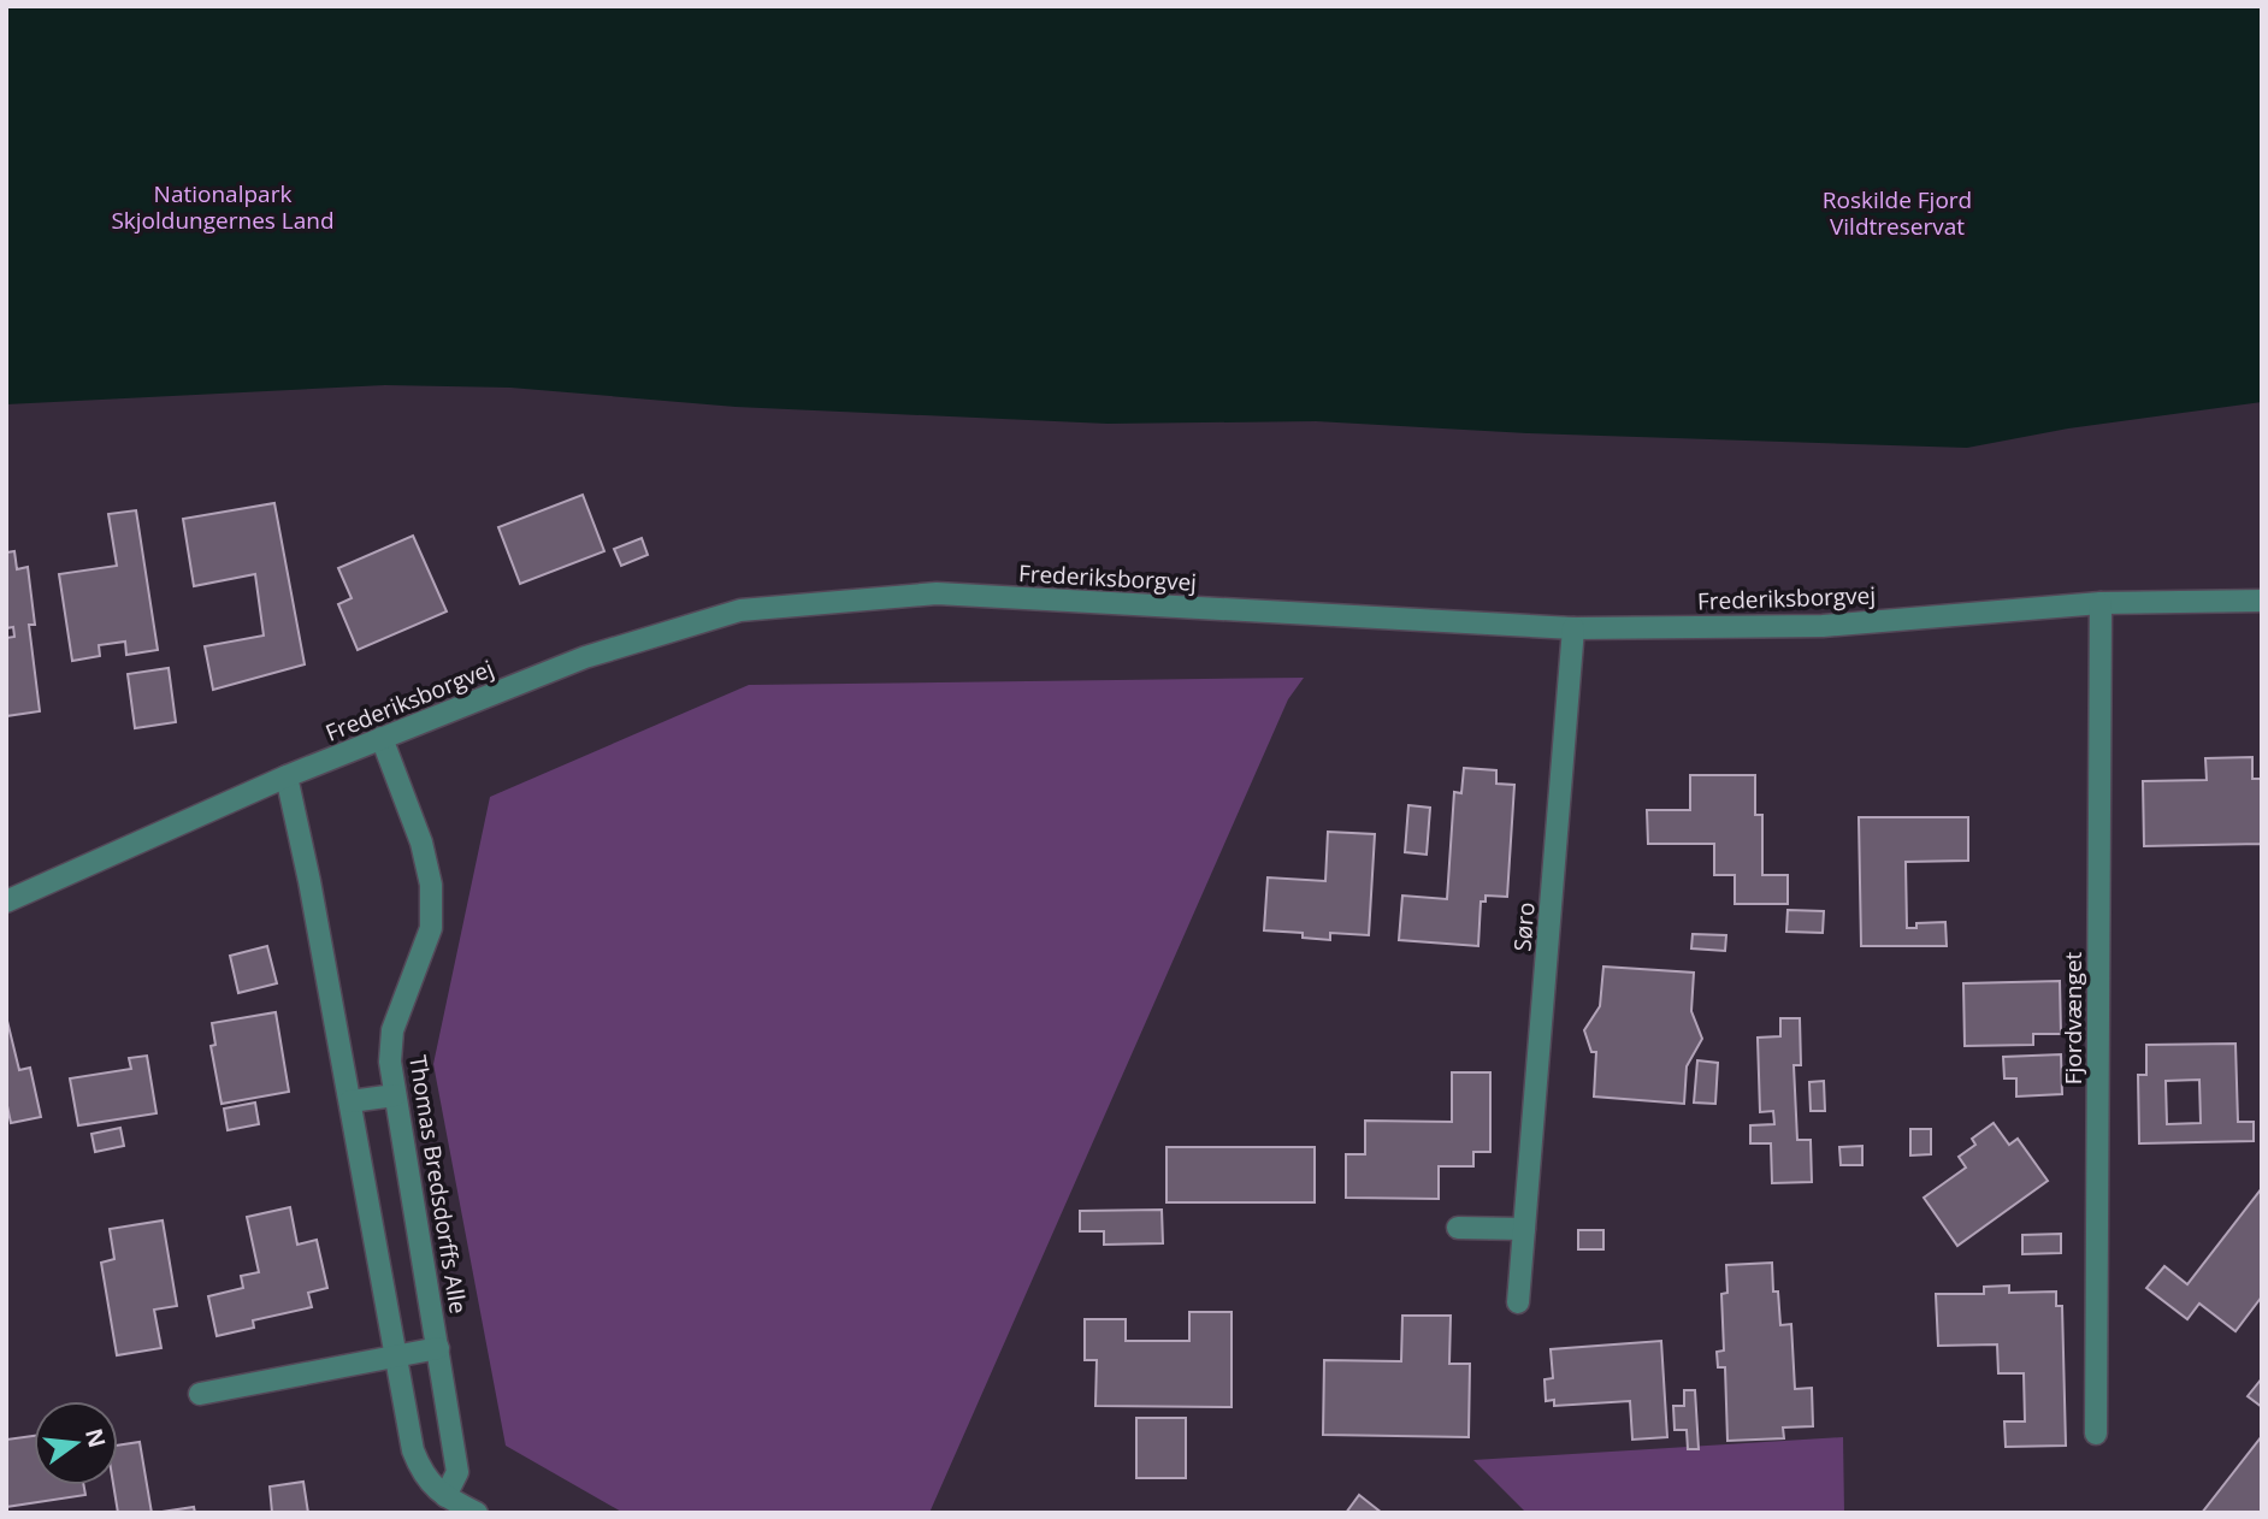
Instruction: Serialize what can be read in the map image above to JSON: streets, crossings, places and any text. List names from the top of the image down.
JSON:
{
  "streets": {
    "street": [
      "Frederiksborgvej",
      "Søro",
      "Fjordvænget",
      "Thomas Bredsdorffs Alle"
    ]
  },
  "crossings": [
    ["Frederiksborgvej", "Søro"],
    ["Frederiksborgvej", "Fjordvænget"],
    ["Frederiksborgvej", "Thomas Bredsdorffs Alle"]
  ],
  "parks": ["Nationalpark Skjoldungernes Land", "Roskilde Fjord Vildtreservat"],
  "north": "right"
}
